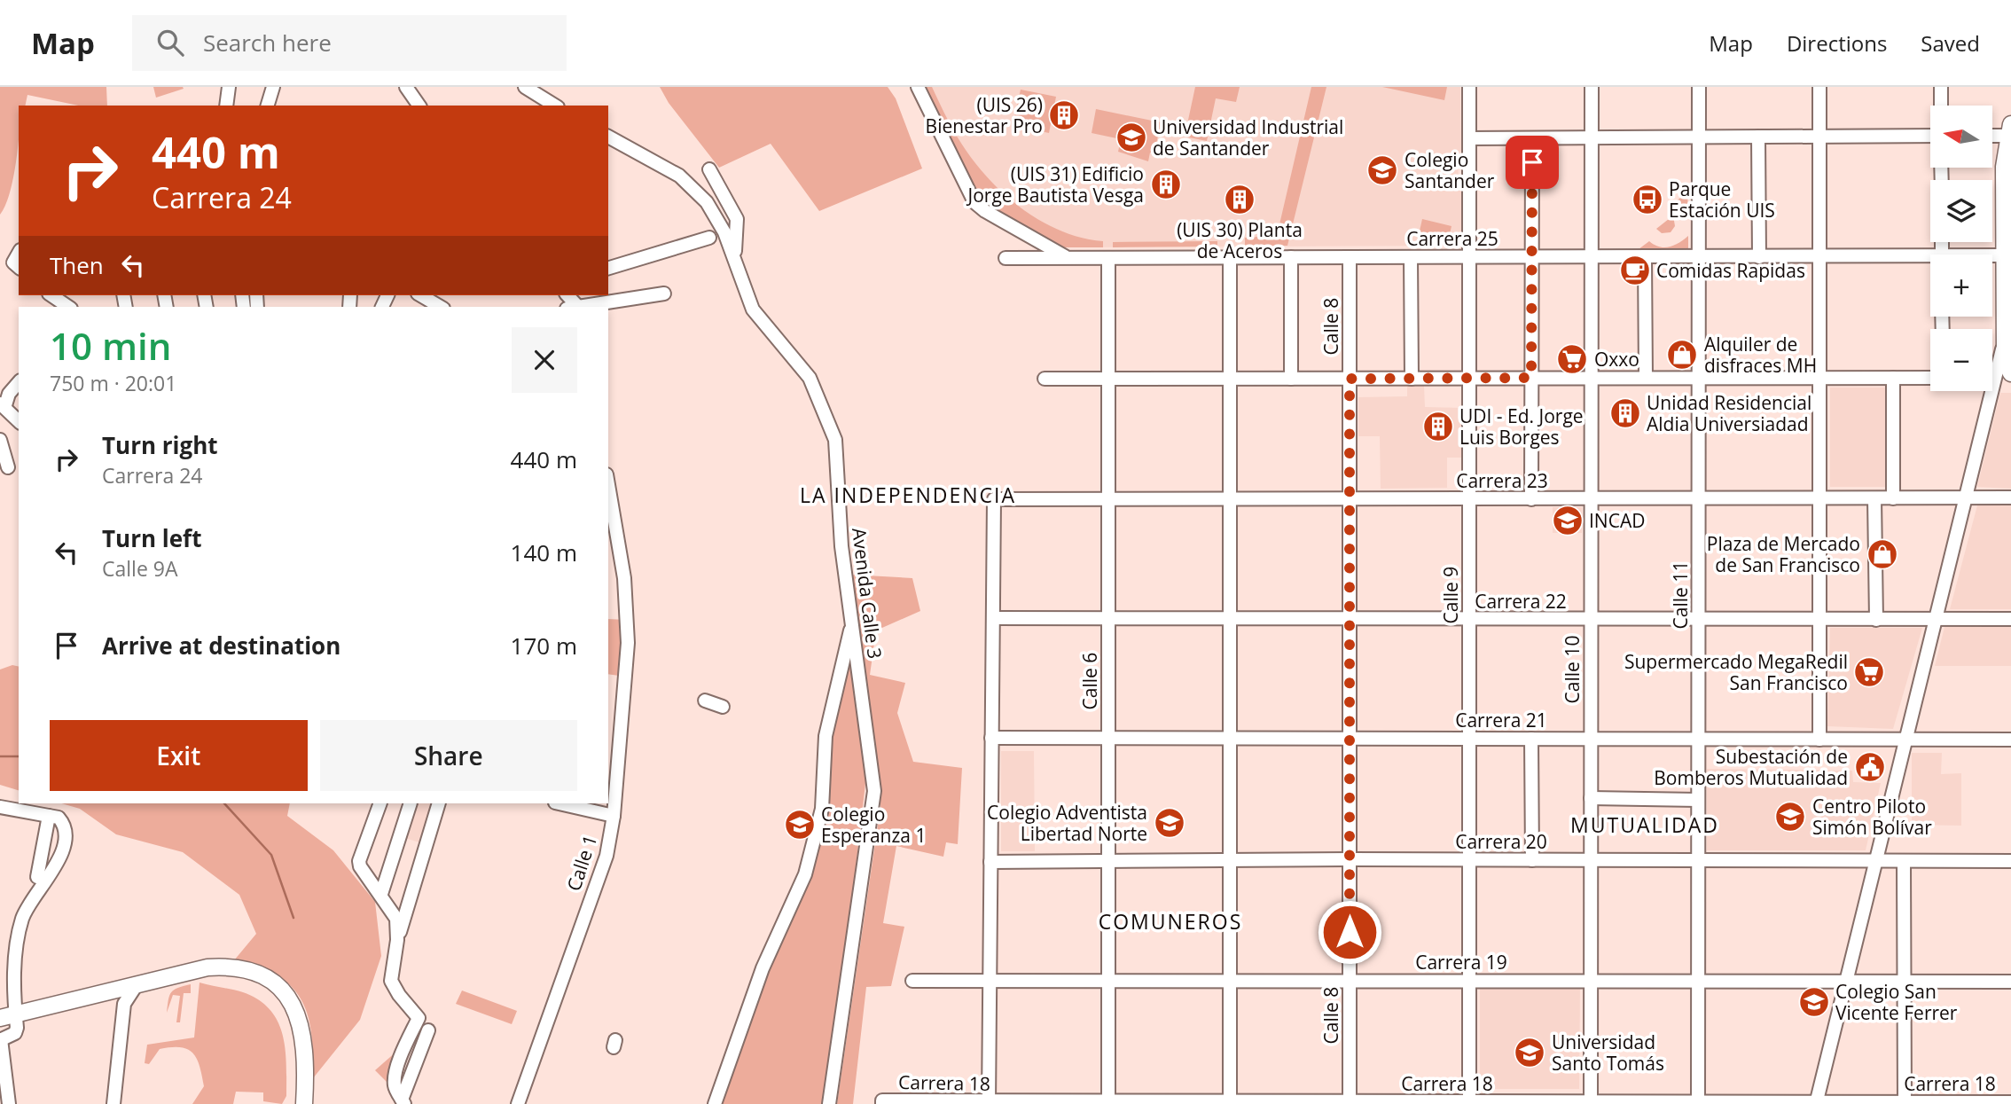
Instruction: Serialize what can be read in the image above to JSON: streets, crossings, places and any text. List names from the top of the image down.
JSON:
{
  "streets": {
    "street": [
      "Carrera 25",
      "Calle 8",
      "Carrera 23",
      "Avenida Calle 3",
      "Calle 9",
      "Calle 11",
      "Carrera 22",
      "Calle 10",
      "Calle 6",
      "Carrera 21",
      "Carrera 20",
      "Calle 1",
      "Carrera 19",
      "Carrera 18"
    ]
  },
  "crossings": [
    ["Carrera 25", "Calle 8"],
    ["Carrera 25", "Calle 9"],
    ["Carrera 25", "Calle 11"],
    ["Carrera 25", "Calle 10"],
    ["Carrera 25", "Calle 6"],
    ["Calle 8", "Carrera 23"],
    ["Calle 8", "Carrera 22"],
    ["Calle 8", "Carrera 21"],
    ["Calle 8", "Carrera 20"],
    ["Calle 8", "Carrera 19"],
    ["Calle 8", "Carrera 18"],
    ["Carrera 23", "Calle 9"],
    ["Carrera 23", "Calle 11"],
    ["Carrera 23", "Carrera 22"],
    ["Carrera 23", "Calle 10"],
    ["Carrera 23", "Calle 6"],
    ["Calle 9", "Carrera 22"],
    ["Calle 9", "Carrera 21"],
    ["Calle 9", "Carrera 20"],
    ["Calle 9", "Carrera 19"],
    ["Calle 9", "Carrera 18"],
    ["Calle 11", "Carrera 22"],
    ["Calle 11", "Carrera 21"],
    ["Calle 11", "Carrera 20"],
    ["Calle 11", "Carrera 19"],
    ["Calle 11", "Carrera 18"],
    ["Carrera 22", "Calle 10"],
    ["Carrera 22", "Calle 6"],
    ["Calle 10", "Carrera 21"],
    ["Calle 10", "Carrera 20"],
    ["Calle 10", "Carrera 19"],
    ["Calle 10", "Carrera 18"],
    ["Calle 6", "Carrera 21"],
    ["Calle 6", "Carrera 20"],
    ["Calle 6", "Carrera 19"],
    ["Calle 6", "Carrera 18"]
  ],
  "districts": ["LA INDEPENDENCIA", "MUTUALIDAD", "COMUNEROS"],
  "places": {
    "building": [
      "(UIS 26) Bienestar Pro",
      "(UIS 31) Edificio Jorge Bautista Vesga",
      "(UIS 30) Planta de Aceros",
      "Unidad Residencial Aldia Universiadad",
      "UDI - Ed. Jorge Luis Borges"
    ],
    "school or university": [
      "Universidad Industrial de Santander",
      "Colegio Santander",
      "INCAD",
      "Centro Piloto Simón Bolívar",
      "Colegio Adventista Libertad Norte",
      "Colegio Esperanza 1",
      "Colegio San Vicente Ferrer",
      "Universidad Santo Tomás"
    ],
    "bus stop": ["Parque Estación UIS"],
    "cafe": ["Comidas Rapidas"],
    "shop": ["Alquiler de disfraces MH", "Plaza de Mercado de San Francisco"],
    "supermarket": ["Oxxo", "Supermercado MegaRedil San Francisco"],
    "public building": ["Subestación de Bomberos Mutualidad"]
  },
  "north": "left",
  "page": {
    "header": "Map",
    "search": "Search here",
    "nav": ["Map", "Directions", "Saved"],
    "map_buttons": ["+", "−"],
    "turn": ["440 m", "Carrera 24"],
    "then": "Then",
    "heading": ["10 min", "750 m · 20:01"],
    "list": [
      {
        "name": "Turn right",
        "note": "Carrera 24",
        "value": "440 m"
      },
      {
        "name": "Turn left",
        "note": "Calle 9A",
        "value": "140 m"
      },
      {
        "name": "Arrive at destination",
        "value": "170 m"
      }
    ],
    "buttons": ["Exit", "Share"]
  }
}
